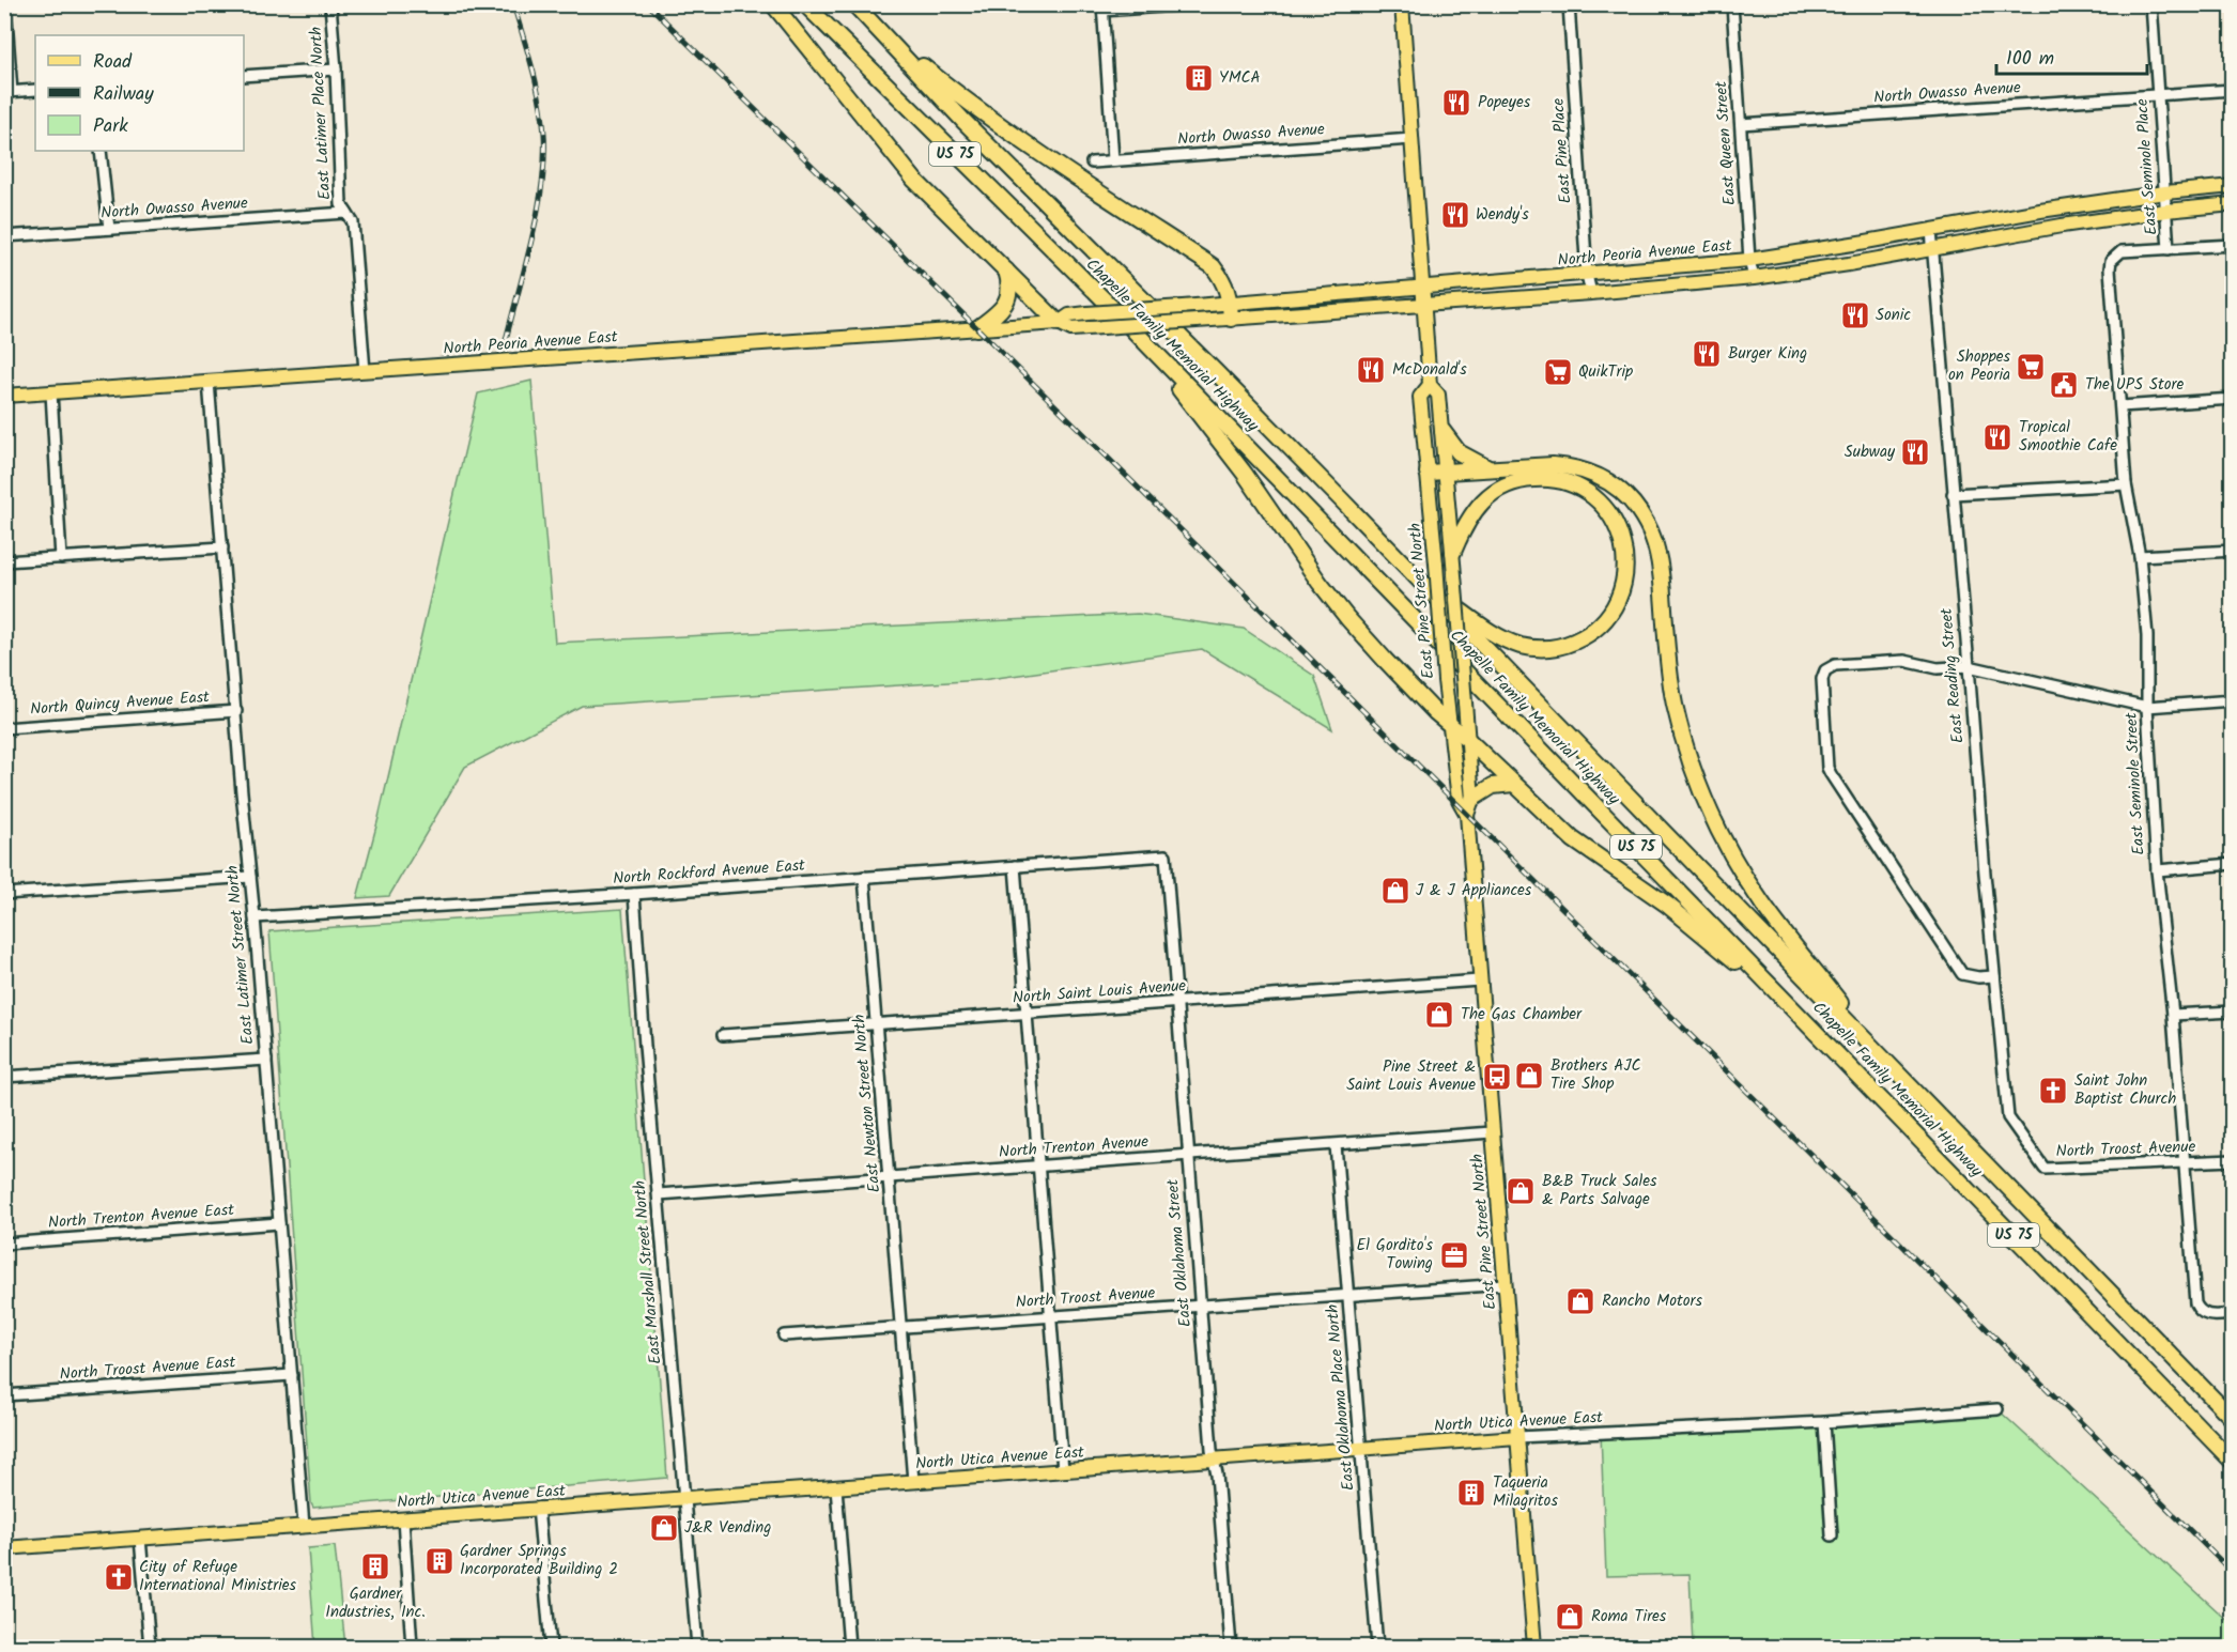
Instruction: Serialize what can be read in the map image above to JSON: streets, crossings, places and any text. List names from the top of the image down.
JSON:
{
  "streets": {
    "highway": ["US 75", "Chapelle Family Memorial Highway"],
    "main road": ["North Peoria Avenue East", "East Pine Street North", "North Utica Avenue East"],
    "street": [
      "North Owasso Avenue",
      "East Latimer Place North",
      "East Queen Street",
      "East Pine Place",
      "East Seminole Place",
      "East Reading Street",
      "North Quincy Avenue East",
      "East Seminole Street",
      "North Rockford Avenue East",
      "East Latimer Street North",
      "North Saint Louis Avenue",
      "East Newton Street North",
      "North Trenton Avenue",
      "North Troost Avenue",
      "North Trenton Avenue East",
      "East Oklahoma Street",
      "East Marshall Street North",
      "North Troost Avenue East",
      "East Oklahoma Place North"
    ]
  },
  "crossings": [
    ["North Owasso Avenue", "East Latimer Place North"],
    ["North Owasso Avenue", "East Queen Street"],
    ["North Owasso Avenue", "East Seminole Place"],
    ["North Owasso Avenue", "East Pine Street North"],
    ["East Latimer Place North", "North Peoria Avenue East"],
    ["East Queen Street", "North Peoria Avenue East"],
    ["East Pine Place", "North Peoria Avenue East"],
    ["East Seminole Place", "North Peoria Avenue East"],
    ["East Seminole Place", "East Seminole Street"],
    ["North Peoria Avenue East", "East Pine Street North"],
    ["North Peoria Avenue East", "East Reading Street"],
    ["North Peoria Avenue East", "East Latimer Street North"],
    ["East Pine Street North", "North Saint Louis Avenue"],
    ["East Pine Street North", "North Trenton Avenue"],
    ["East Pine Street North", "North Troost Avenue"],
    ["East Pine Street North", "North Utica Avenue East"],
    ["East Reading Street", "North Troost Avenue"],
    ["North Quincy Avenue East", "East Latimer Street North"],
    ["East Seminole Street", "North Troost Avenue"],
    ["North Rockford Avenue East", "East Latimer Street North"],
    ["North Rockford Avenue East", "East Newton Street North"],
    ["North Rockford Avenue East", "East Oklahoma Street"],
    ["North Rockford Avenue East", "East Marshall Street North"],
    ["East Latimer Street North", "North Trenton Avenue East"],
    ["East Latimer Street North", "North Troost Avenue East"],
    ["East Latimer Street North", "North Utica Avenue East"],
    ["North Saint Louis Avenue", "East Newton Street North"],
    ["North Saint Louis Avenue", "East Oklahoma Street"],
    ["East Newton Street North", "North Trenton Avenue"],
    ["East Newton Street North", "North Troost Avenue"],
    ["East Newton Street North", "North Utica Avenue East"],
    ["North Trenton Avenue", "East Oklahoma Street"],
    ["North Trenton Avenue", "East Marshall Street North"],
    ["North Trenton Avenue", "East Oklahoma Place North"],
    ["North Troost Avenue", "East Oklahoma Street"],
    ["North Troost Avenue", "East Oklahoma Place North"],
    ["East Oklahoma Street", "North Utica Avenue East"],
    ["East Marshall Street North", "North Utica Avenue East"],
    ["East Oklahoma Place North", "North Utica Avenue East"]
  ],
  "places": {
    "building": [
      "YMCA",
      "Taqueria Milagritos",
      "Gardner Springs Incorporated Building 2",
      "Gardner Industries, Inc."
    ],
    "restaurant": [
      "Popeyes",
      "Wendy's",
      "Sonic",
      "Burger King",
      "McDonald's",
      "Tropical Smoothie Cafe",
      "Subway"
    ],
    "supermarket": ["Shoppes on Peoria", "QuikTrip"],
    "public building": ["The UPS Store"],
    "shop": [
      "J & J Appliances",
      "The Gas Chamber",
      "Brothers AJC Tire Shop",
      "B&B Truck Sales & Parts Salvage",
      "Rancho Motors",
      "J&R Vending",
      "Roma Tires"
    ],
    "bus stop": ["Pine Street & Saint Louis Avenue"],
    "church": ["Saint John Baptist Church", "City of Refuge International Ministries"],
    "office": ["El Gordito's Towing"]
  },
  "legend": ["Road", "Railway", "Park"],
  "scale_bar": "100 m"
}
